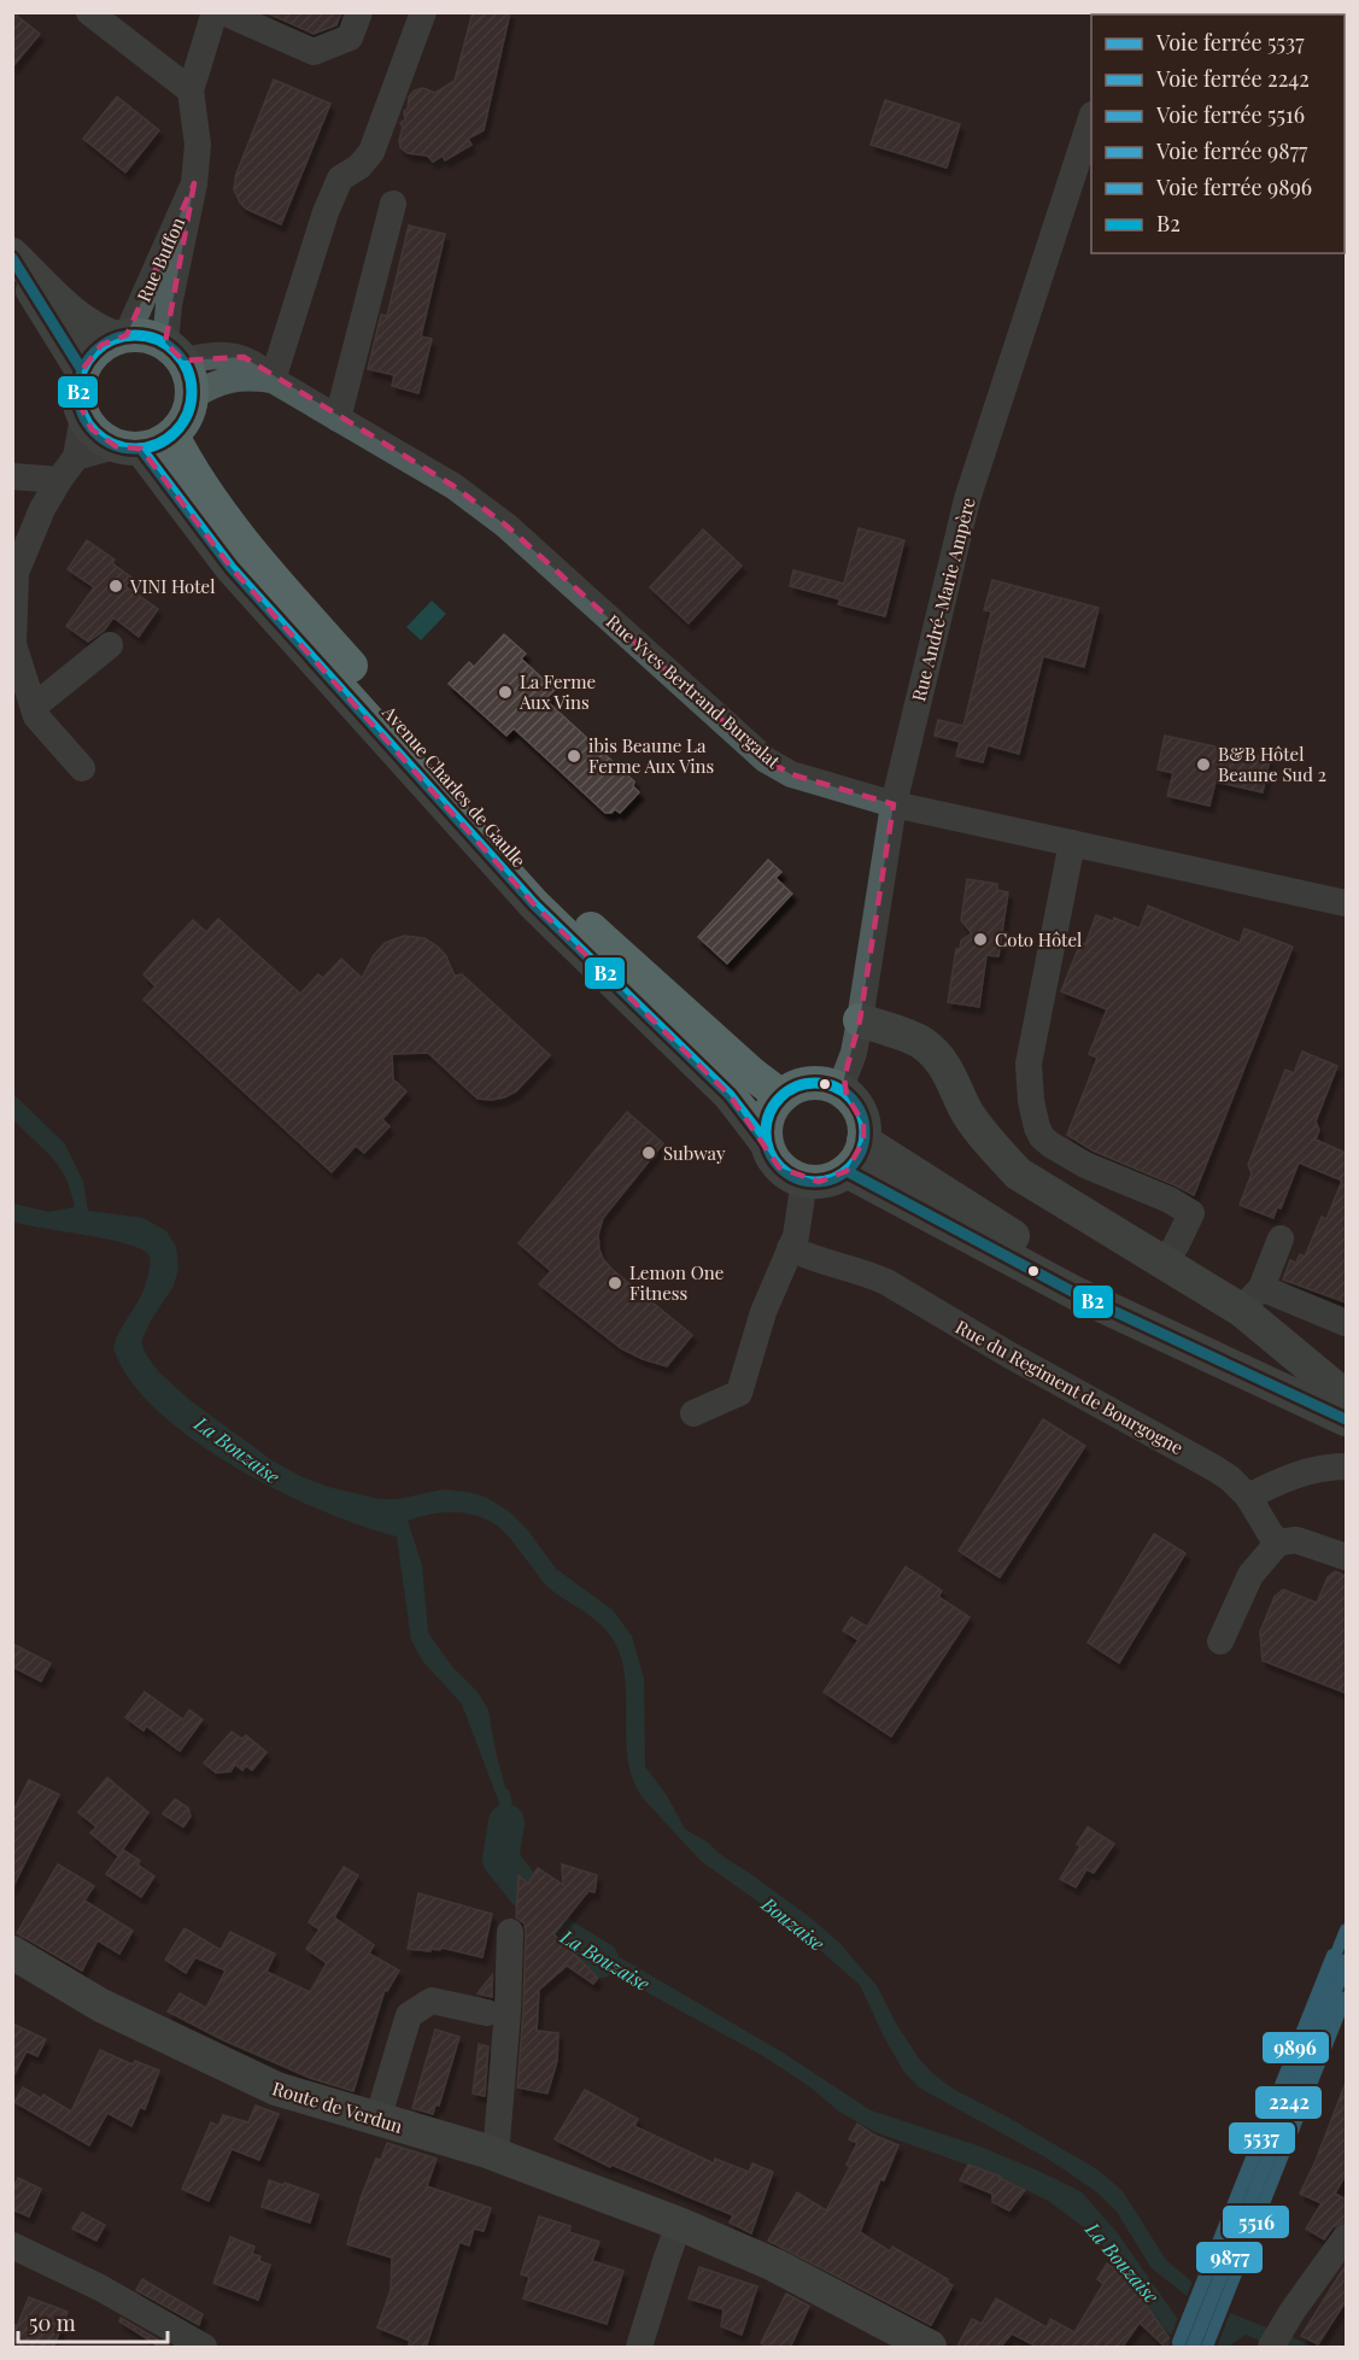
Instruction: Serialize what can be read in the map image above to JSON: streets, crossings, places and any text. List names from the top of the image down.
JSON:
{
  "streets": {
    "main road": ["Avenue Charles de Gaulle", "Route de Verdun"],
    "street": [
      "Rue Buffon",
      "Rue André-Marie Ampère",
      "Rue Yves Bertrand Burgalat",
      "Rue du Regiment de Bourgogne"
    ]
  },
  "crossings": [
    ["Rue Buffon", "Rue Yves Bertrand Burgalat"],
    ["Rue Buffon", "Avenue Charles de Gaulle"],
    ["Rue André-Marie Ampère", "Rue Yves Bertrand Burgalat"],
    ["Rue André-Marie Ampère", "Avenue Charles de Gaulle"],
    ["Rue Yves Bertrand Burgalat", "Avenue Charles de Gaulle"]
  ],
  "water": ["La Bouzaise", "Bouzaise"],
  "places": [
    "VINI Hotel",
    "La Ferme Aux Vins",
    "ibis Beaune La Ferme Aux Vins",
    "B&B Hôtel Beaune Sud 2",
    "Coto Hôtel",
    "Subway",
    "Lemon One Fitness"
  ],
  "lines": [
    "transit line B2",
    "rail line 5537",
    "rail line 9896",
    "rail line 2242",
    "rail line 9877",
    "rail line 5516"
  ],
  "legend": [
    "Voie ferrée 5537",
    "Voie ferrée 2242",
    "Voie ferrée 5516",
    "Voie ferrée 9877",
    "Voie ferrée 9896",
    "B2"
  ],
  "scale_bar": "50 m"
}
